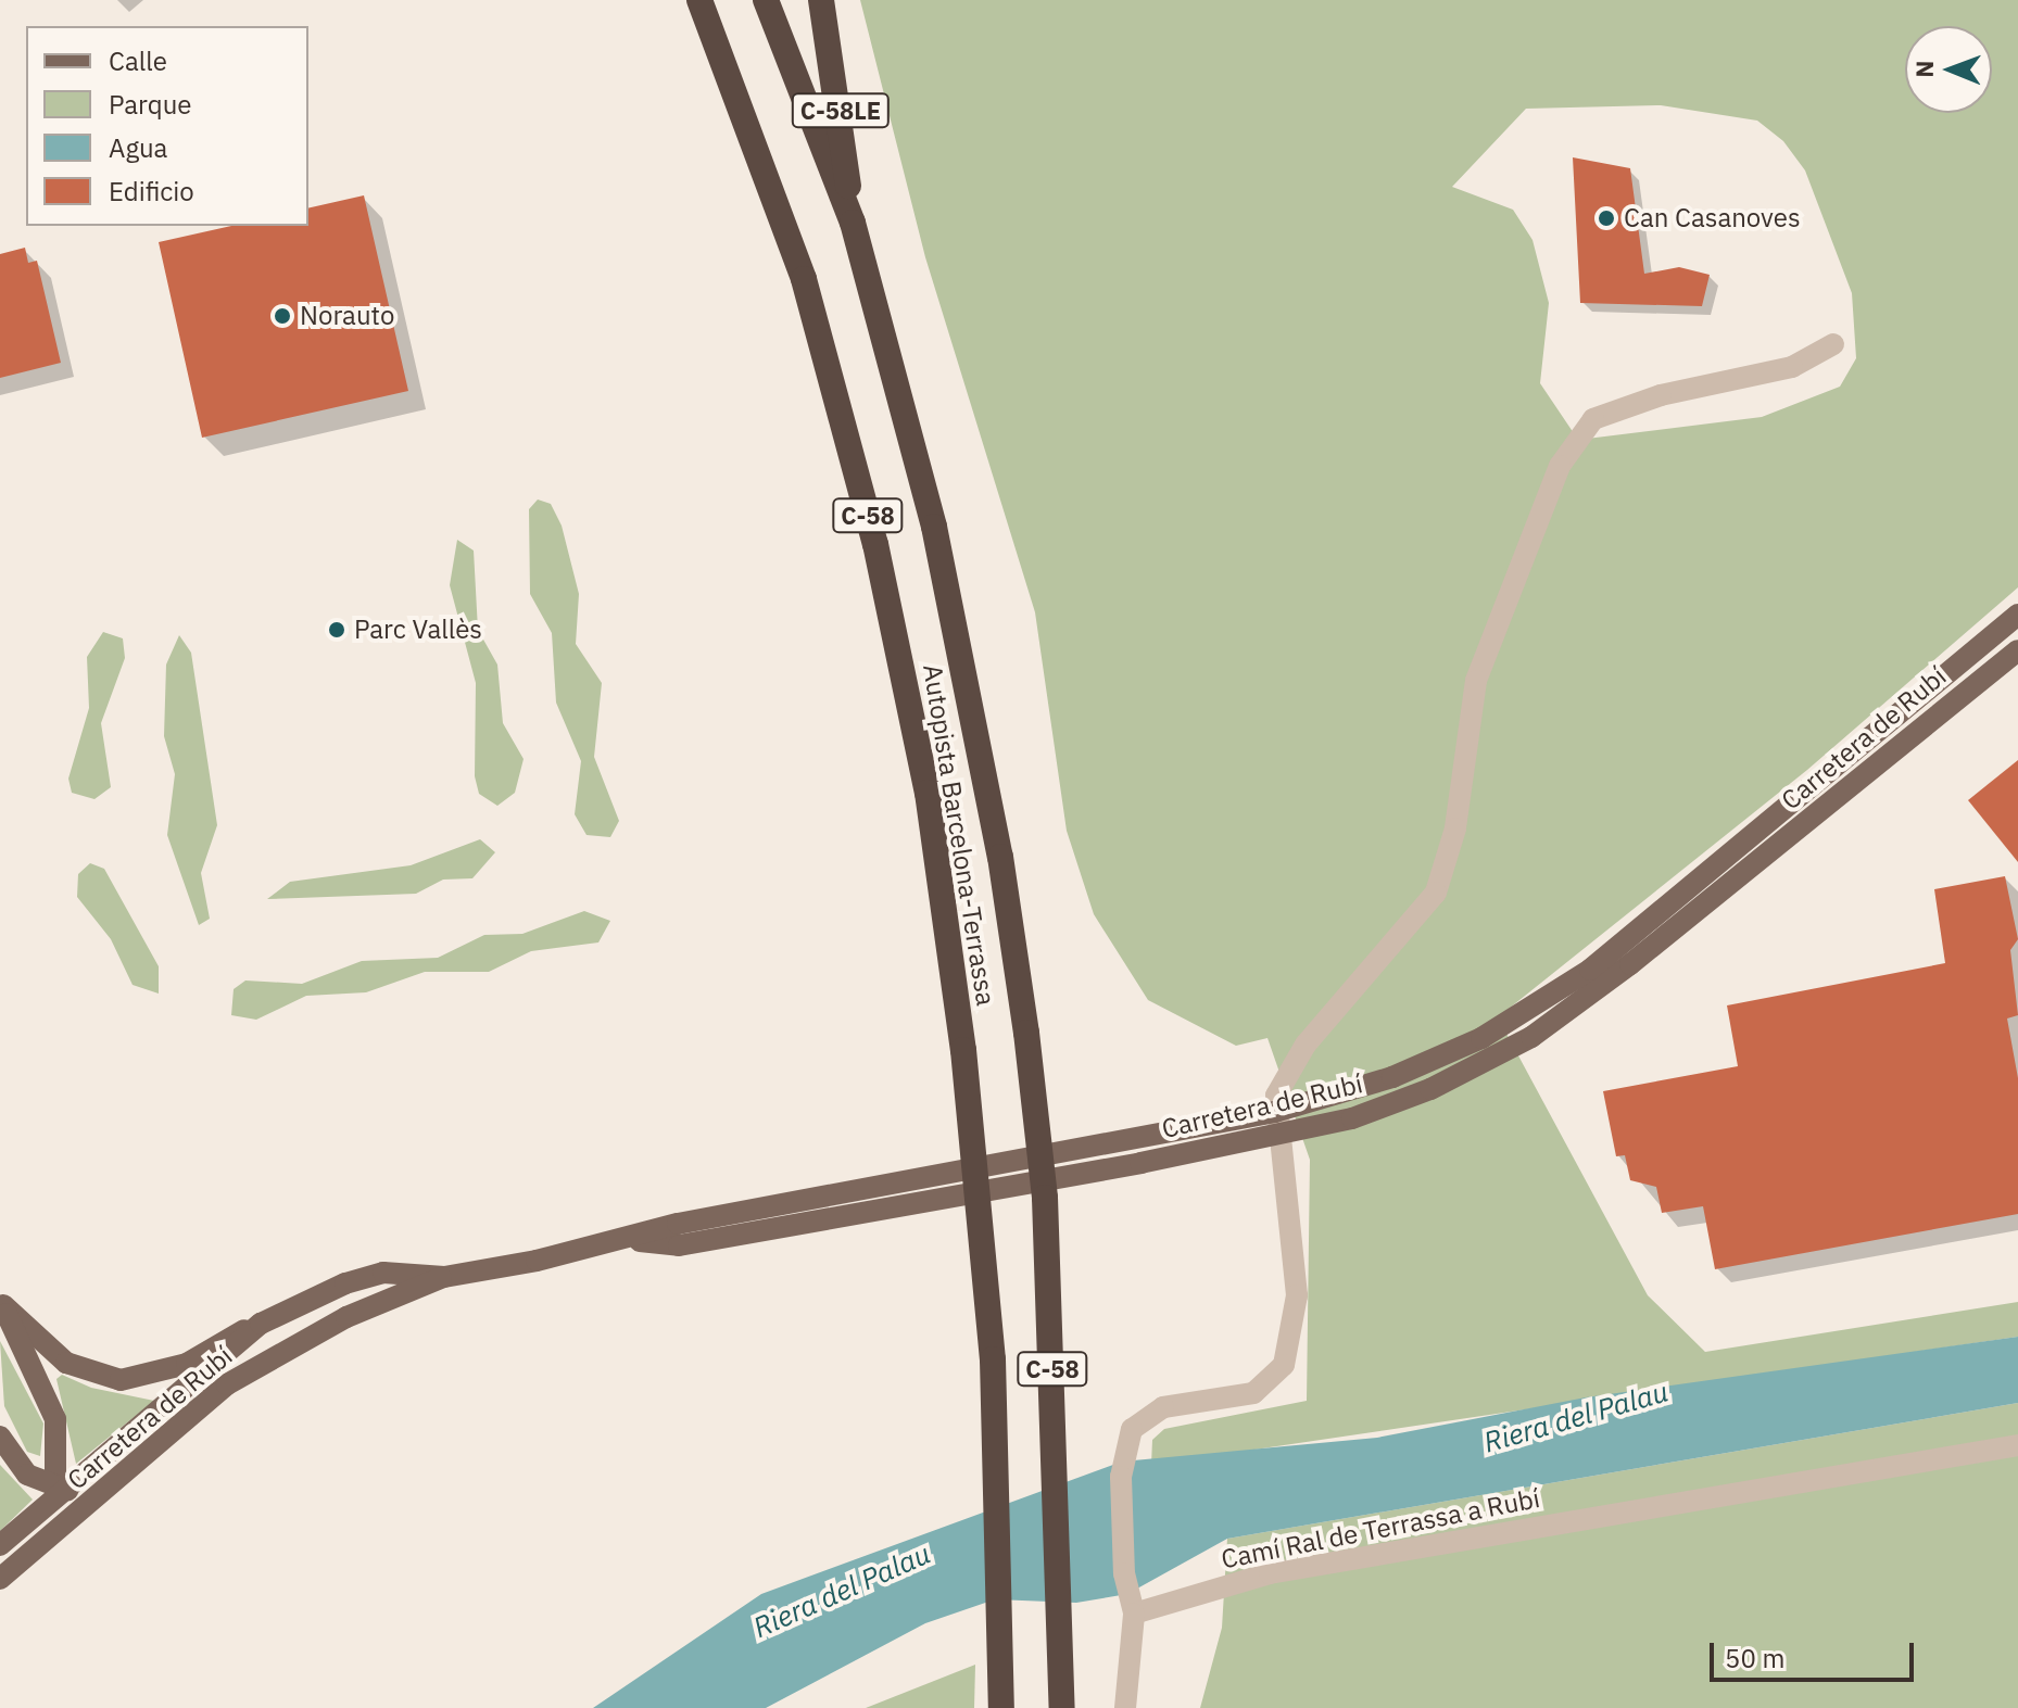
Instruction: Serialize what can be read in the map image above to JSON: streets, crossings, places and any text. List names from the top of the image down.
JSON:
{
  "streets": {
    "highway": ["C-58LE", "C-58", "Autopista Barcelona-Terrassa"],
    "main road": ["Carretera de Rubí"],
    "street": ["Camí Ral de Terrassa a Rubí"]
  },
  "crossings": [
    ["C-58LE", "Autopista Barcelona-Terrassa"]
  ],
  "water": ["Riera del Palau"],
  "places": ["Can Casanoves", "Norauto", "Parc Vallès"],
  "legend": [
    "Calle",
    "Parque",
    "Agua",
    "Edificio"
  ],
  "scale_bar": "50 m",
  "north": "left"
}
